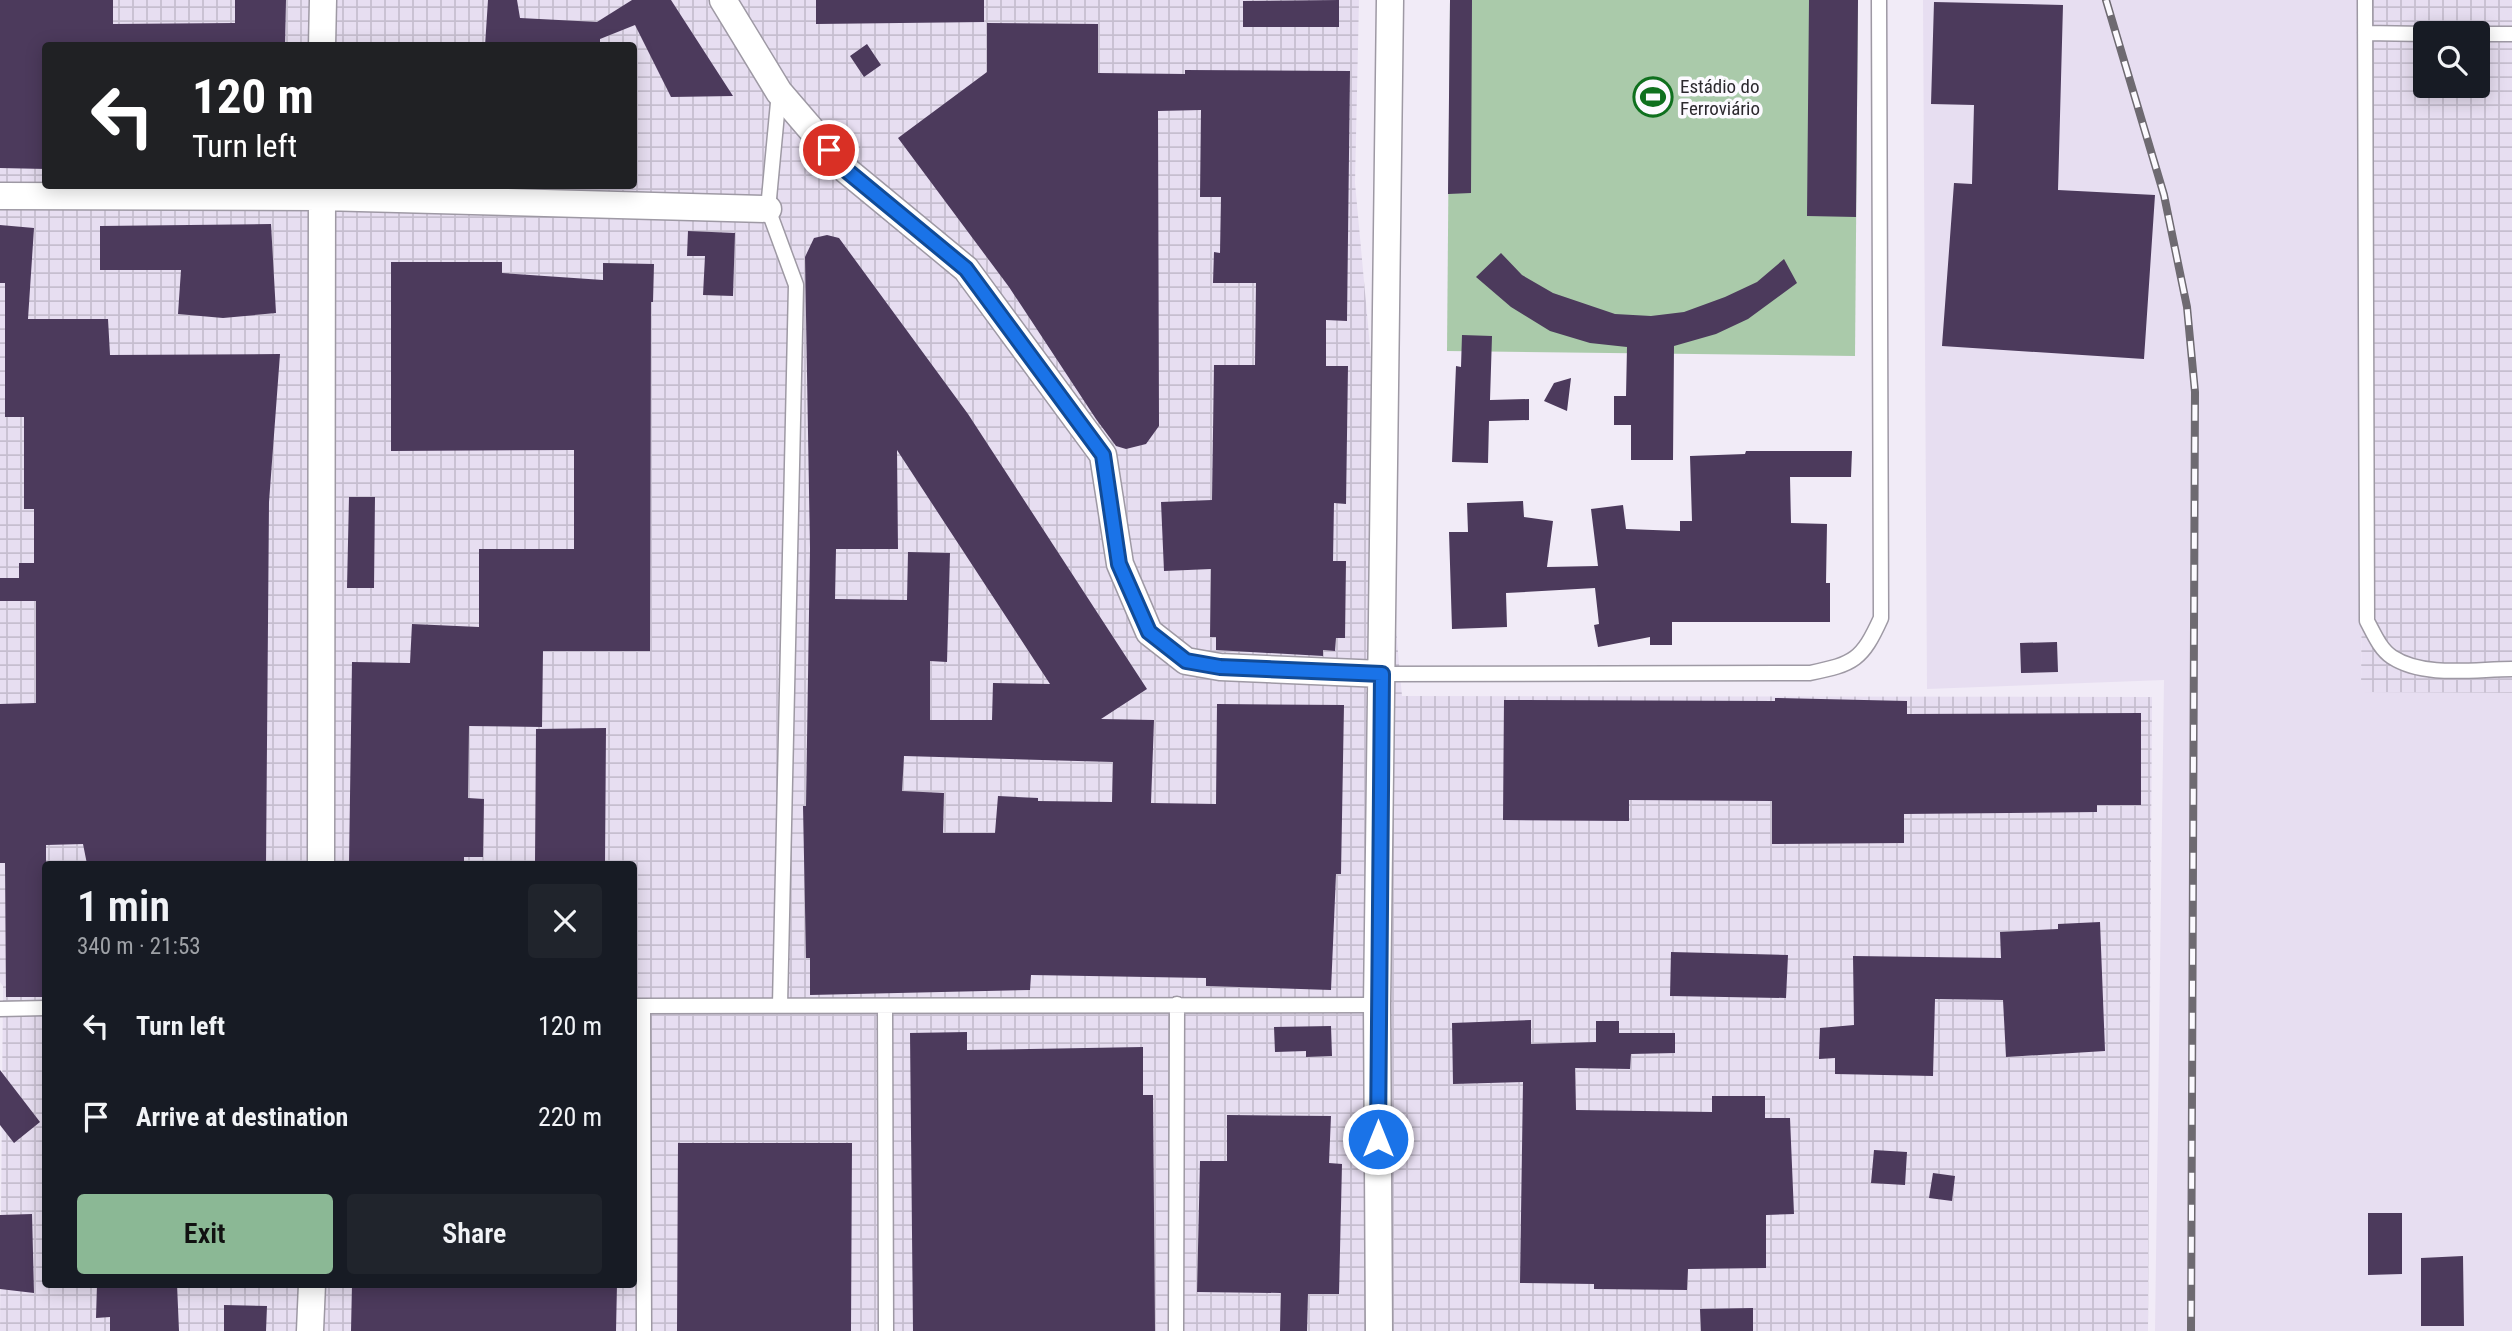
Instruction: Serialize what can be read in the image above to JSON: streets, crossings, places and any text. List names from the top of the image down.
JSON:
{
  "places": {
    "sports": ["Estádio do Ferroviário"]
  },
  "page": {
    "turn": ["120 m", "Turn left"],
    "heading": ["1 min", "340 m · 21:53"],
    "list": [
      {
        "name": "Turn left",
        "value": "120 m"
      },
      {
        "name": "Arrive at destination",
        "value": "220 m"
      }
    ],
    "buttons": ["Exit", "Share"]
  }
}
